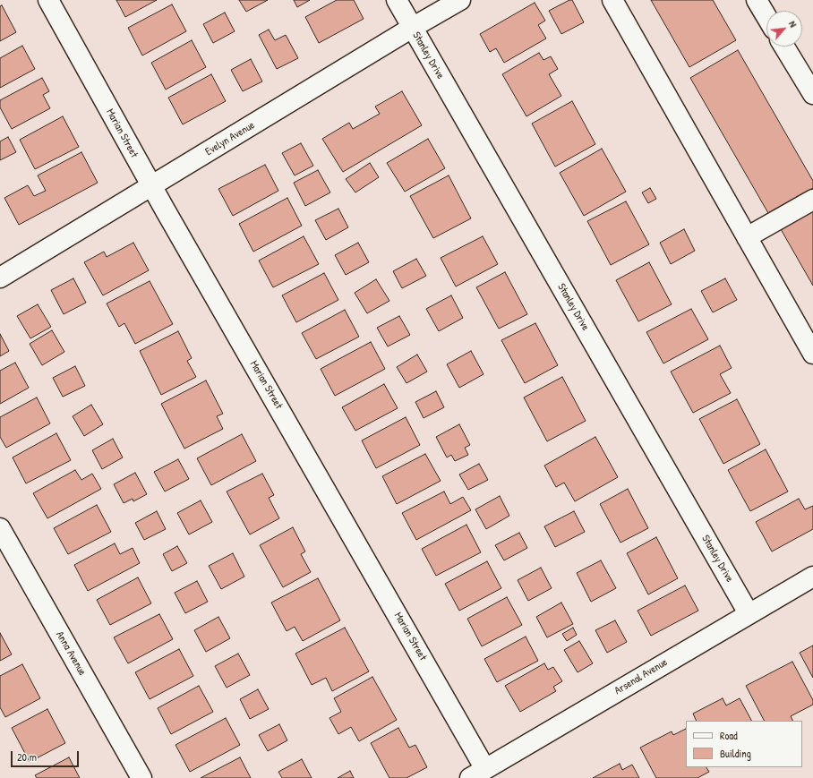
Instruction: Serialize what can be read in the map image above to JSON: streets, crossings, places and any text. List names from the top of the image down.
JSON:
{
  "streets": {
    "street": [
      "Stanley Drive",
      "Marian Street",
      "Evelyn Avenue",
      "Anna Avenue",
      "Arsenal Avenue"
    ]
  },
  "crossings": [
    ["Stanley Drive", "Evelyn Avenue"],
    ["Stanley Drive", "Arsenal Avenue"],
    ["Marian Street", "Evelyn Avenue"],
    ["Marian Street", "Arsenal Avenue"]
  ],
  "legend": ["Road", "Building"],
  "scale_bar": "20 m",
  "north": "top right"
}
